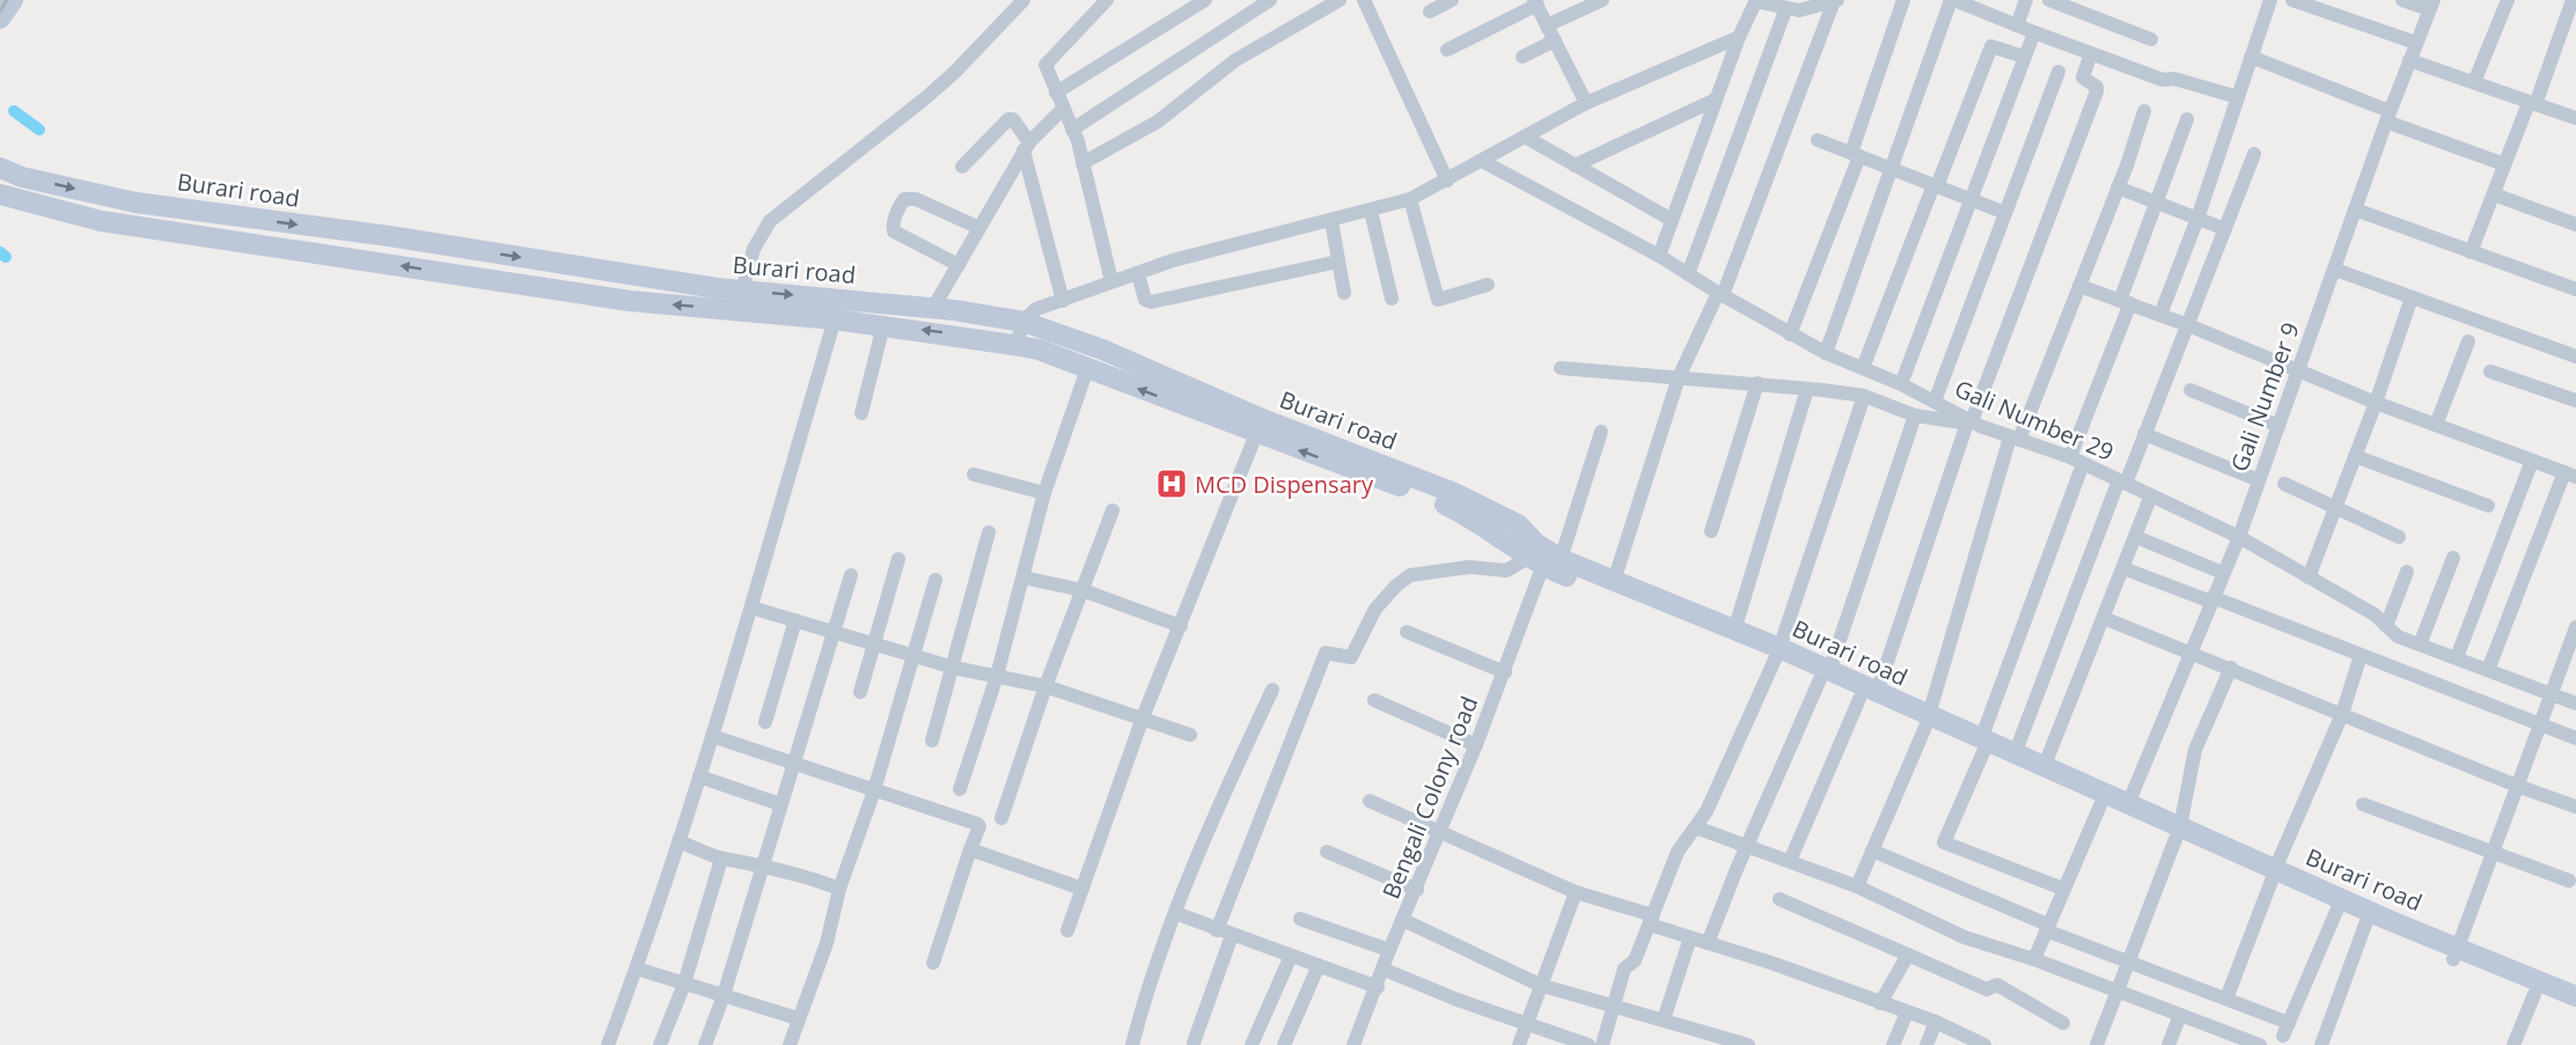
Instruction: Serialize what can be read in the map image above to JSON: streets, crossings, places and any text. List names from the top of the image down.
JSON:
{
  "streets": {
    "main road": ["Burari road"],
    "street": ["Gali Number 9", "Gali Number 29", "Bengali Colony road"]
  },
  "crossings": [
    ["Burari road", "Gali Number 9"],
    ["Burari road", "Bengali Colony road"],
    ["Gali Number 9", "Gali Number 29"]
  ],
  "places": {
    "hospital": ["MCD Dispensary"]
  }
}
